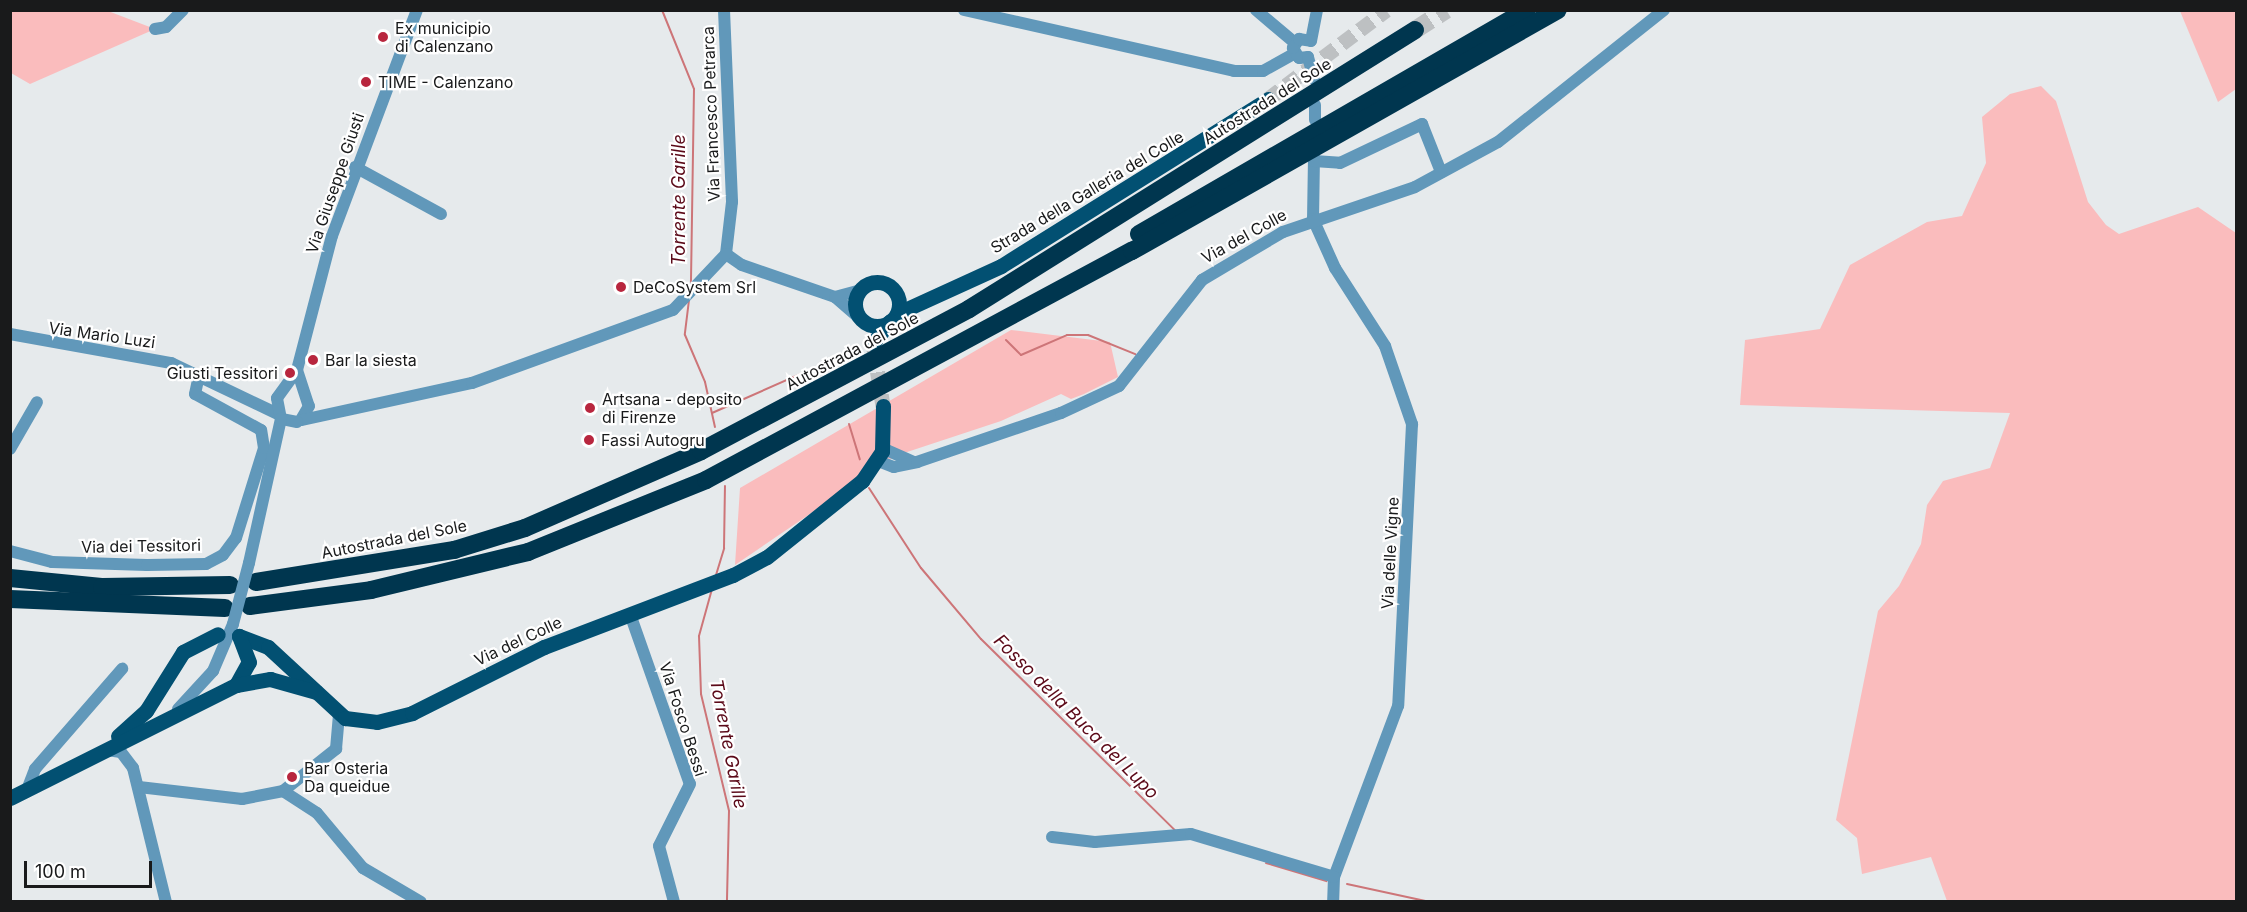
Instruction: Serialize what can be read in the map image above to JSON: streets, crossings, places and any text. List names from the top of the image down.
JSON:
{
  "streets": {
    "highway": ["Autostrada del Sole"],
    "main road": ["Strada della Galleria del Colle", "Via del Colle"],
    "street": [
      "Via Francesco Petrarca",
      "Via Giuseppe Giusti",
      "Via Mario Luzi",
      "Via dei Tessitori",
      "Via delle Vigne",
      "Via Fosco Bessi"
    ]
  },
  "crossings": [
    ["Via Giuseppe Giusti", "Via Mario Luzi"],
    ["Via del Colle", "Via delle Vigne"],
    ["Via del Colle", "Via Fosco Bessi"],
    ["Via Mario Luzi", "Via dei Tessitori"]
  ],
  "water": ["Torrente Garille", "Fosso della Buca del Lupo"],
  "places": [
    "Ex municipio di Calenzano",
    "TIME - Calenzano",
    "DeCoSystem Srl",
    "Bar la siesta",
    "Giusti Tessitori",
    "Artsana - deposito di Firenze",
    "Fassi Autogru",
    "Bar Osteria Da queidue"
  ],
  "scale_bar": "100 m"
}
